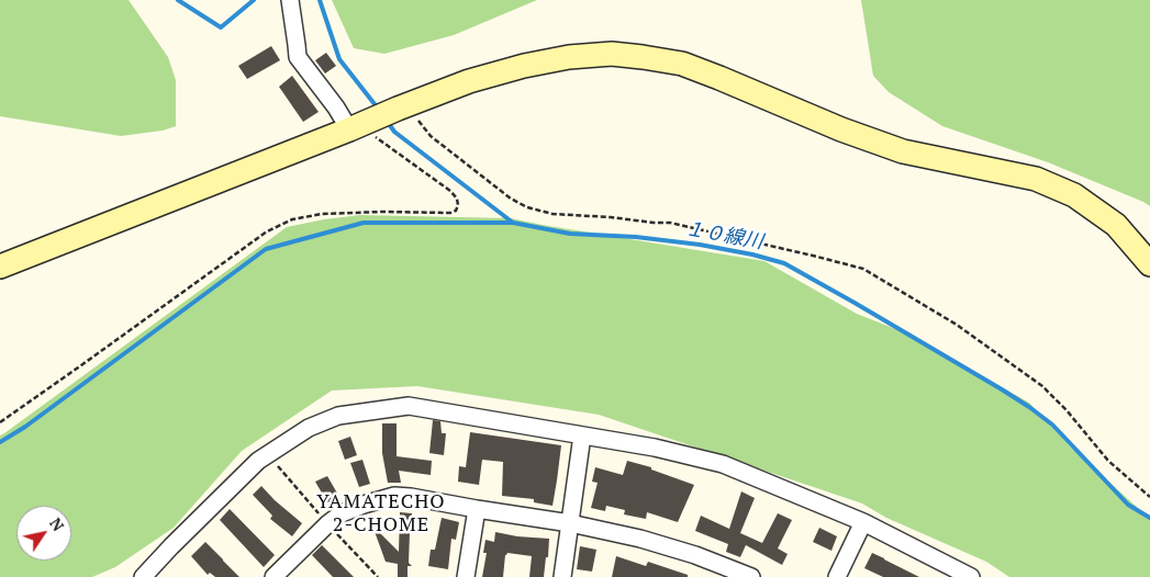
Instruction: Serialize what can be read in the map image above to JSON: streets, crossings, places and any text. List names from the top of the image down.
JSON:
{
  "districts": ["YAMATECHO 2-CHOME"],
  "water": ["１０線川"],
  "north": "top right"
}
